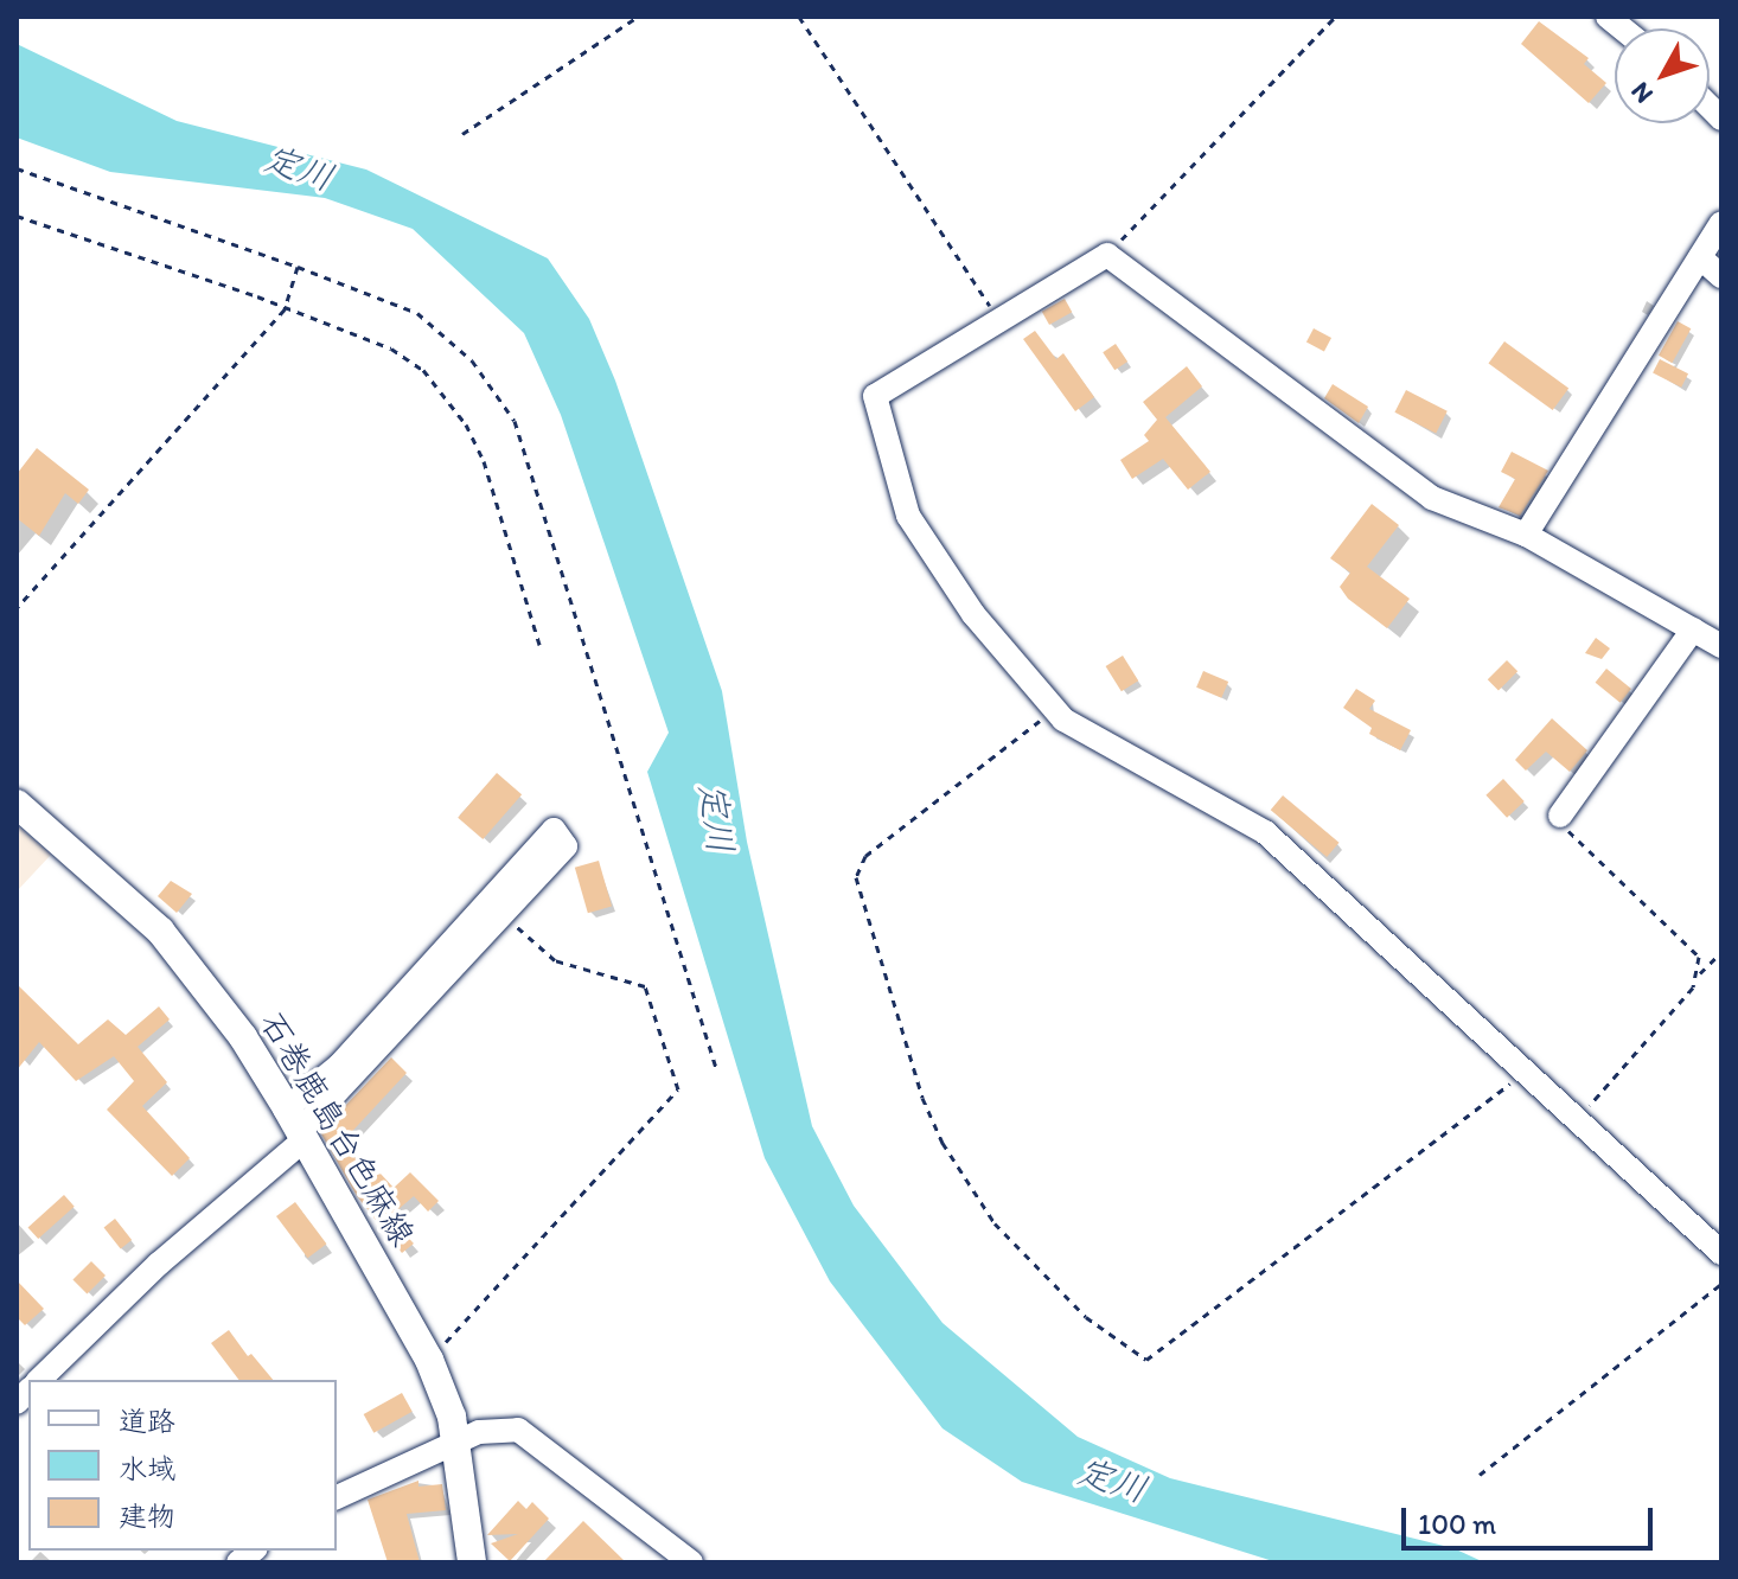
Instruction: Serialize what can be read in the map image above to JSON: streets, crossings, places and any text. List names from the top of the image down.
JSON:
{
  "streets": {
    "main road": ["石巻鹿島台色麻線"]
  },
  "water": ["定川"],
  "legend": ["道路", "水域", "建物"],
  "scale_bar": "100 m",
  "north": "bottom left"
}
